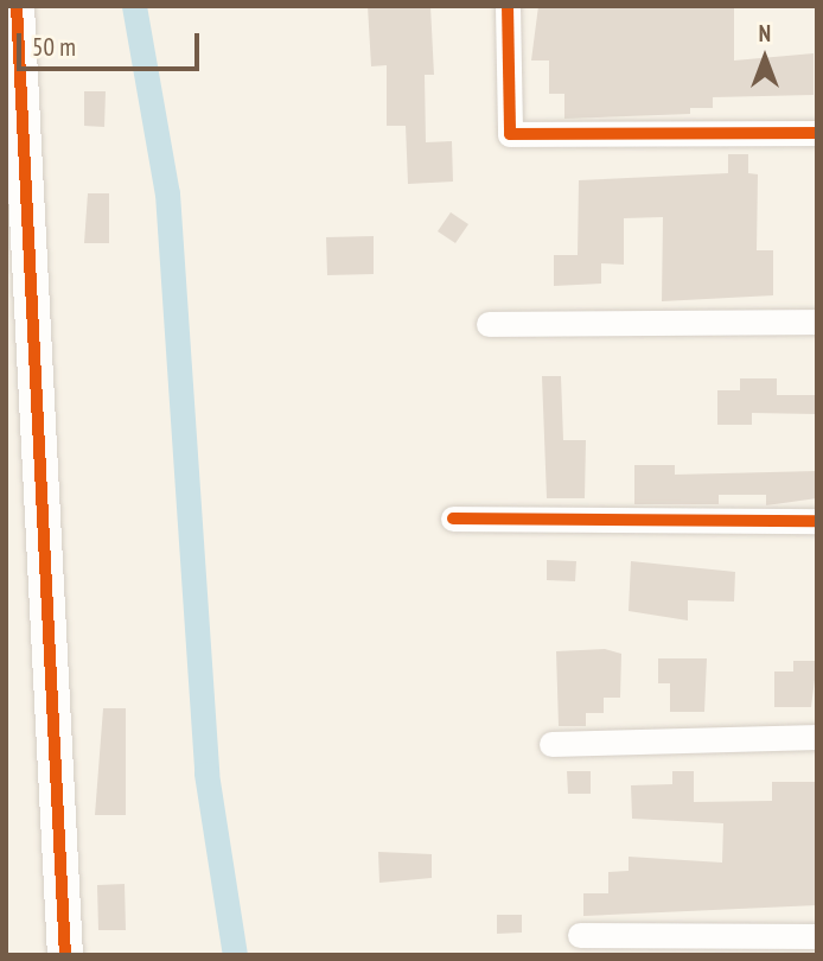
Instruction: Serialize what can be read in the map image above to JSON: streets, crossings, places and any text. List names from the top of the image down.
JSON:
{
  "scale_bar": "50 m",
  "north": "top"
}
